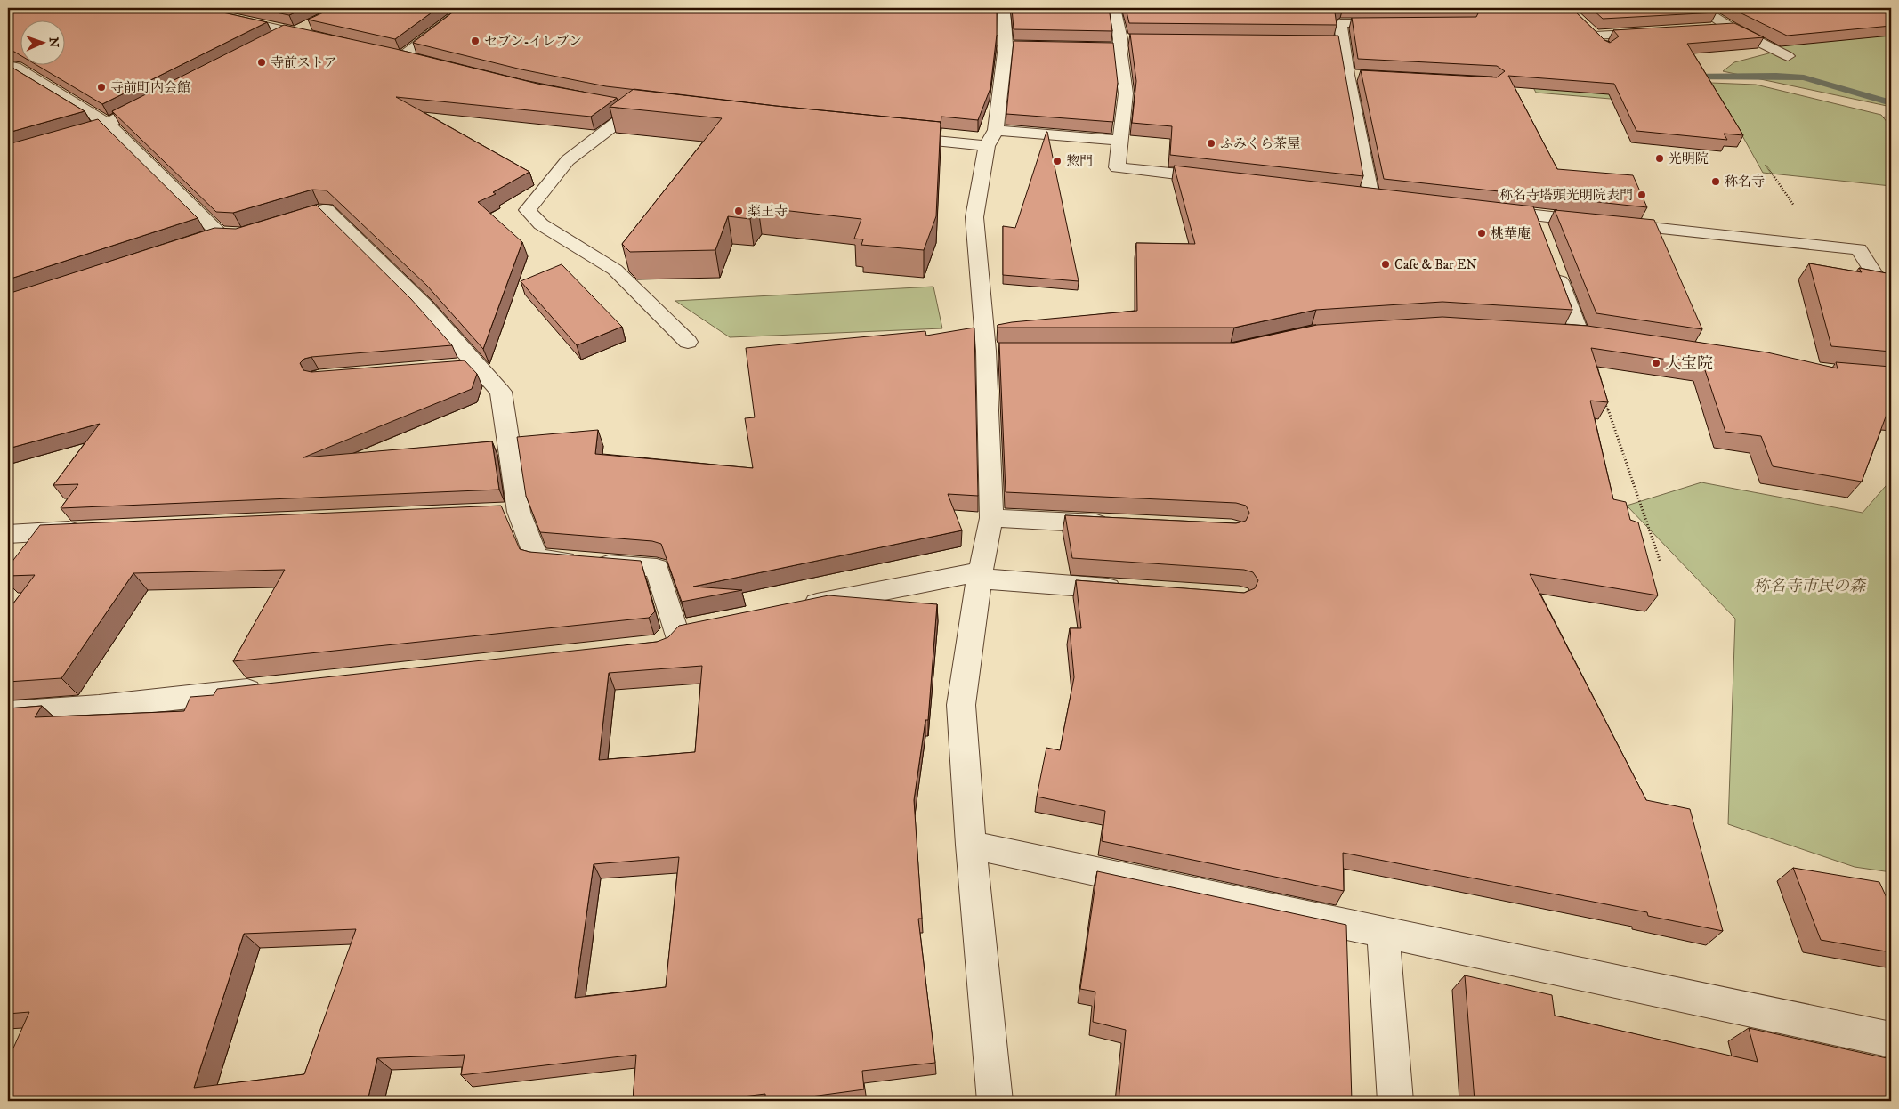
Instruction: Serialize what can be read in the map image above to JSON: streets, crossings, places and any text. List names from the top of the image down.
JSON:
{
  "parks": ["称名寺市民の森"],
  "places": [
    "セブン-イレブン",
    "寺前ストア",
    "寺前町内会館",
    "ふみくら茶屋",
    "光明院",
    "惣門",
    "称名寺",
    "称名寺塔頭光明院表門",
    "薬王寺",
    "桃華庵",
    "Cafe & Bar EN",
    "大宝院"
  ],
  "north": "right"
}
